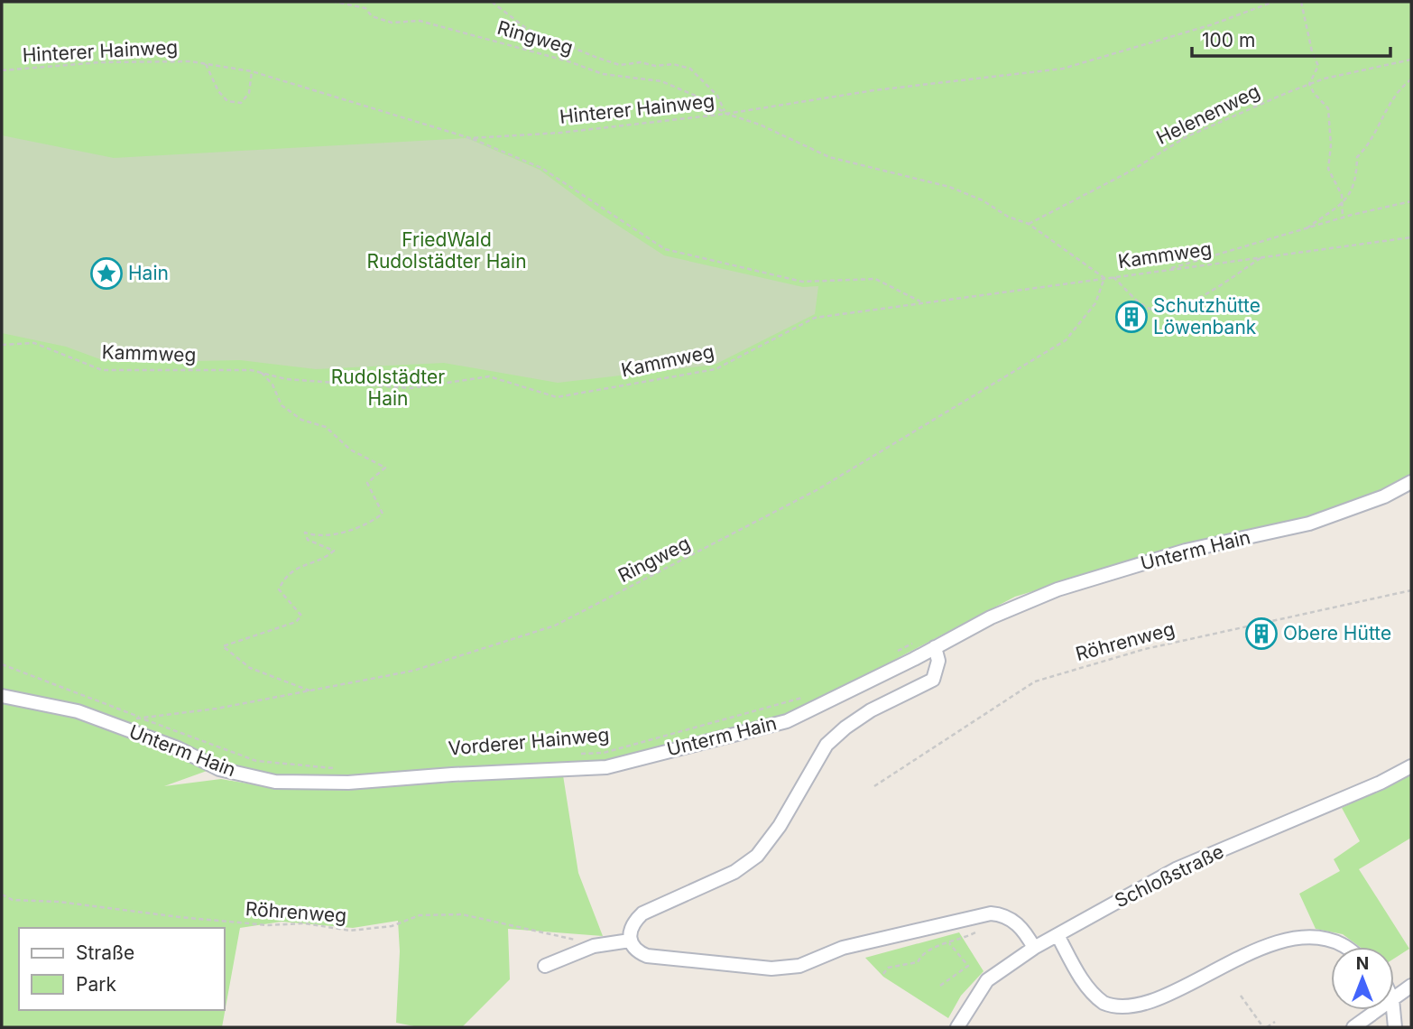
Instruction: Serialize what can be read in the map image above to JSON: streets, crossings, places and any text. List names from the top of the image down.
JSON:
{
  "streets": {
    "street": ["Unterm Hain", "Schloßstraße"],
    "path": [
      "Ringweg",
      "Hinterer Hainweg",
      "Helenenweg",
      "Kammweg",
      "Röhrenweg",
      "Vorderer Hainweg"
    ]
  },
  "crossings": [
    ["Ringweg", "Hinterer Hainweg"],
    ["Ringweg", "Kammweg"]
  ],
  "parks": ["FriedWald Rudolstädter Hain", "Rudolstädter Hain"],
  "places": {
    "place": ["Hain"],
    "building": ["Schutzhütte Löwenbank", "Obere Hütte"]
  },
  "legend": ["Straße", "Park"],
  "scale_bar": "100 m",
  "north": "top"
}
